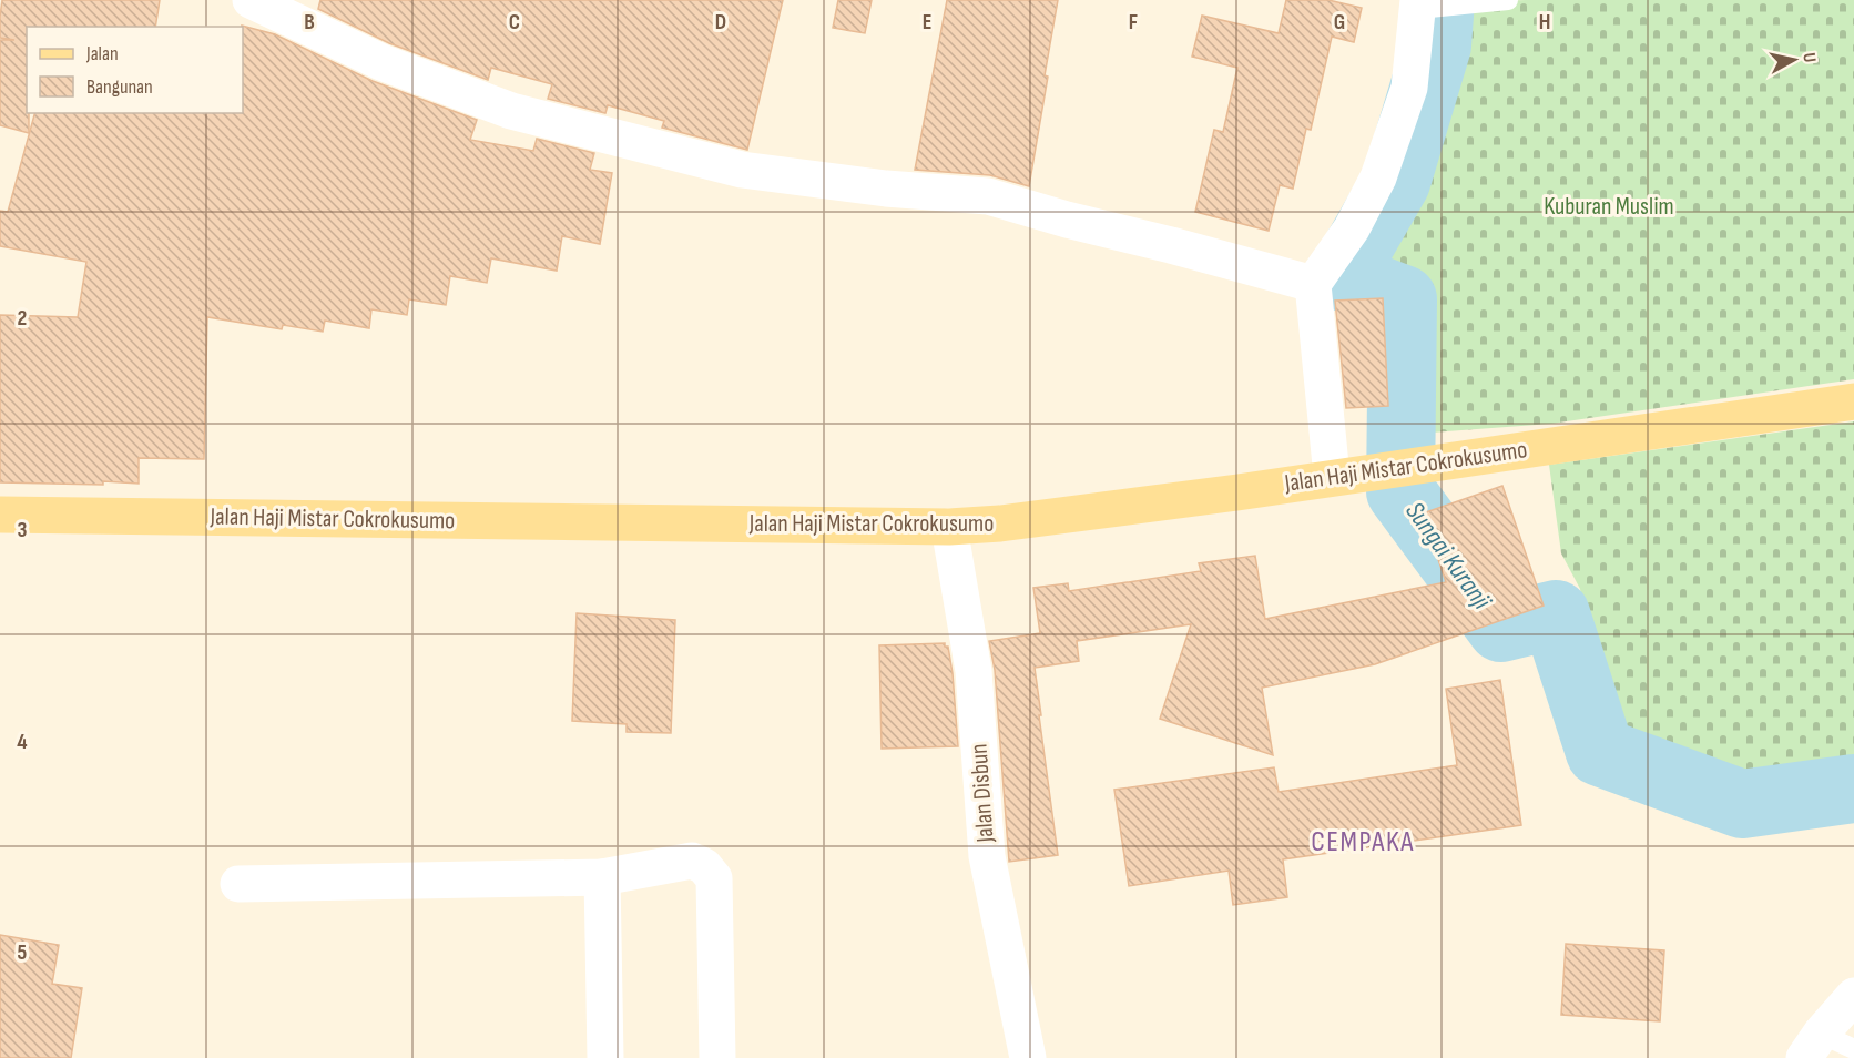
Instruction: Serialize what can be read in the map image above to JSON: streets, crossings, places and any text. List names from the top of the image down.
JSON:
{
  "streets": {
    "main road": ["Jalan Haji Mistar Cokrokusumo"],
    "street": ["Jalan Disbun"]
  },
  "crossings": [
    ["Jalan Haji Mistar Cokrokusumo", "Jalan Disbun"]
  ],
  "districts": ["CEMPAKA"],
  "water": ["Sungai Kuranji"],
  "parks": ["Kuburan Muslim"],
  "legend": ["Jalan", "Bangunan"],
  "north": "right",
  "grid": {
    "columns": [
      "B",
      "C",
      "D",
      "E",
      "F",
      "G",
      "H"
    ],
    "rows": [
      "2",
      "3",
      "4",
      "5"
    ]
  }
}
